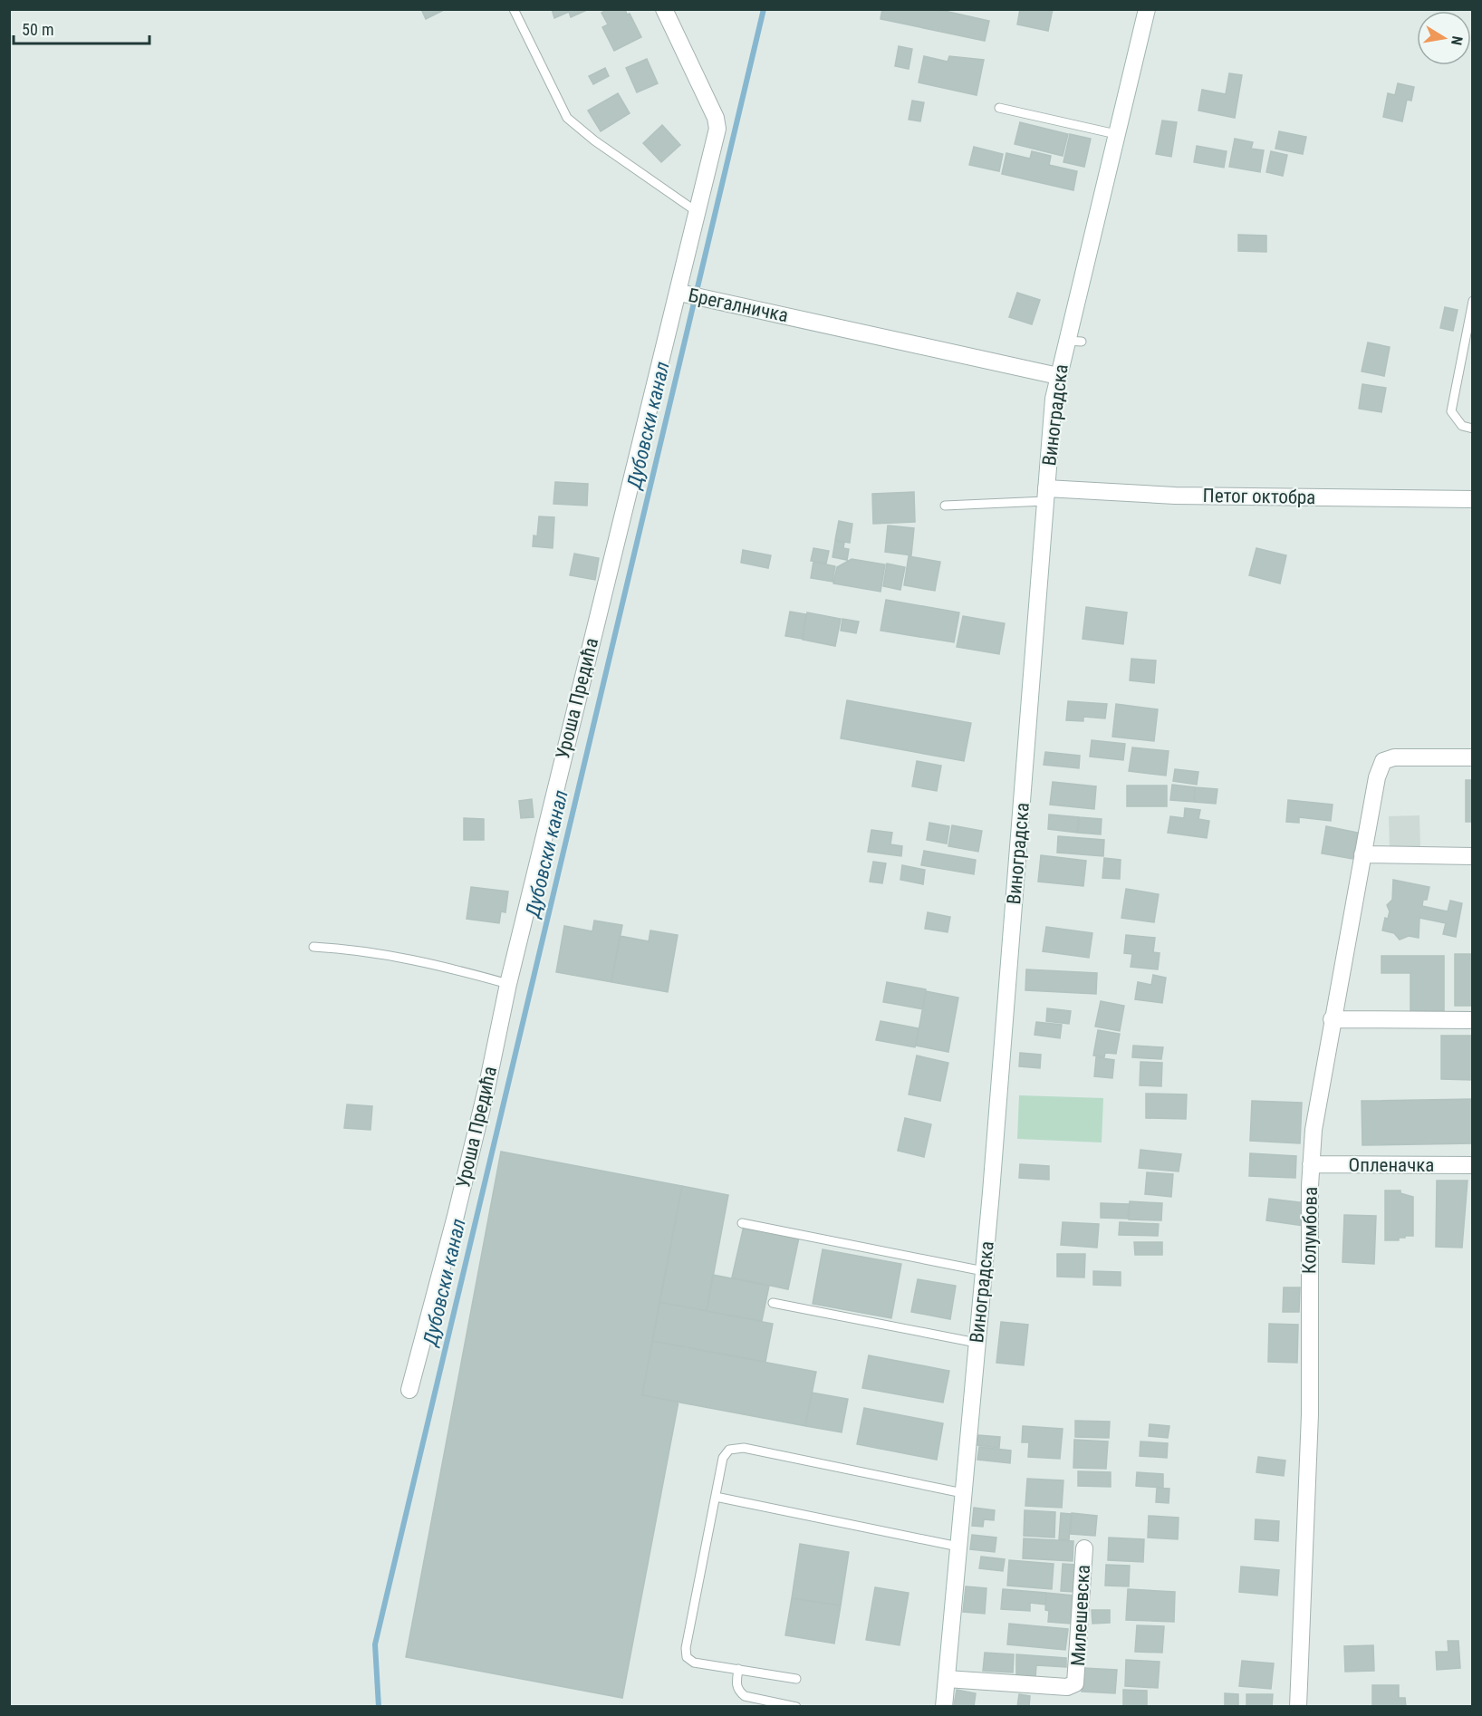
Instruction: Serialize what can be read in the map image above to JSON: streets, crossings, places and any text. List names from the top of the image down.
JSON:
{
  "streets": {
    "street": [
      "Брегалничка",
      "Виноградска",
      "Петог октобра",
      "Уроша Предића",
      "Опленачка",
      "Колумбова",
      "Милешевска"
    ]
  },
  "crossings": [
    ["Брегалничка", "Виноградска"],
    ["Брегалничка", "Уроша Предића"],
    ["Виноградска", "Петог октобра"],
    ["Виноградска", "Милешевска"],
    ["Опленачка", "Колумбова"]
  ],
  "water": ["Дубовски канал"],
  "scale_bar": "50 m",
  "north": "right"
}
